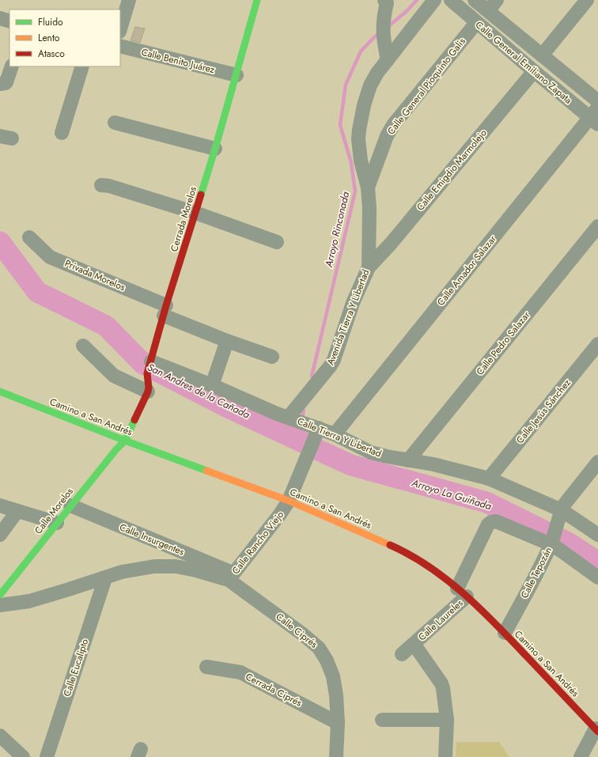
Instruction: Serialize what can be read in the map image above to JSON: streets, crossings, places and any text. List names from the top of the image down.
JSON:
{
  "streets": {
    "street": [
      "Calle Benito Juárez",
      "Calle General Emiliano Zapata",
      "Calle General Pioquinto Galis",
      "Calle Emigdio Marmolejo",
      "Cerrada Morelos",
      "Calle Amador Salazar",
      "Privada Morelos",
      "Avenida Tierra Y Libertad",
      "Calle Pedro Salazar",
      "Calle Jesús Sánchez",
      "Camino a San Andrés",
      "Calle Tierra Y Libertad",
      "Calle Morelos",
      "Calle Insurgentes",
      "Calle Rancho Viejo",
      "Calle Tepozán",
      "Calle Laureles",
      "Calle Ciprés",
      "Calle Eucalipto",
      "Cerrada Ciprés"
    ]
  },
  "crossings": [
    ["Calle Benito Juárez", "Cerrada Morelos"],
    ["Calle General Emiliano Zapata", "Calle General Pioquinto Galis"],
    ["Calle General Emiliano Zapata", "Calle Emigdio Marmolejo"],
    ["Calle General Emiliano Zapata", "Calle Amador Salazar"],
    ["Calle General Pioquinto Galis", "Avenida Tierra Y Libertad"],
    ["Calle Emigdio Marmolejo", "Avenida Tierra Y Libertad"],
    ["Cerrada Morelos", "Privada Morelos"],
    ["Cerrada Morelos", "Camino a San Andrés"],
    ["Cerrada Morelos", "Calle Tierra Y Libertad"],
    ["Cerrada Morelos", "Calle Morelos"],
    ["Calle Amador Salazar", "Calle Tierra Y Libertad"],
    ["Avenida Tierra Y Libertad", "Calle Tierra Y Libertad"],
    ["Calle Pedro Salazar", "Calle Tierra Y Libertad"],
    ["Calle Jesús Sánchez", "Calle Tierra Y Libertad"],
    ["Camino a San Andrés", "Calle Morelos"],
    ["Camino a San Andrés", "Calle Rancho Viejo"],
    ["Camino a San Andrés", "Calle Tepozán"],
    ["Camino a San Andrés", "Calle Laureles"],
    ["Calle Tierra Y Libertad", "Calle Rancho Viejo"],
    ["Calle Tierra Y Libertad", "Calle Tepozán"],
    ["Calle Morelos", "Calle Insurgentes"],
    ["Calle Insurgentes", "Calle Rancho Viejo"],
    ["Calle Insurgentes", "Calle Ciprés"],
    ["Calle Rancho Viejo", "Calle Ciprés"],
    ["Calle Rancho Viejo", "Calle Eucalipto"],
    ["Calle Ciprés", "Cerrada Ciprés"]
  ],
  "water": ["Arroyo Rinconada", "San Andres de la Cañada", "Arroyo La Guiñada"],
  "legend": ["Fluido", "Lento", "Atasco"]
}
